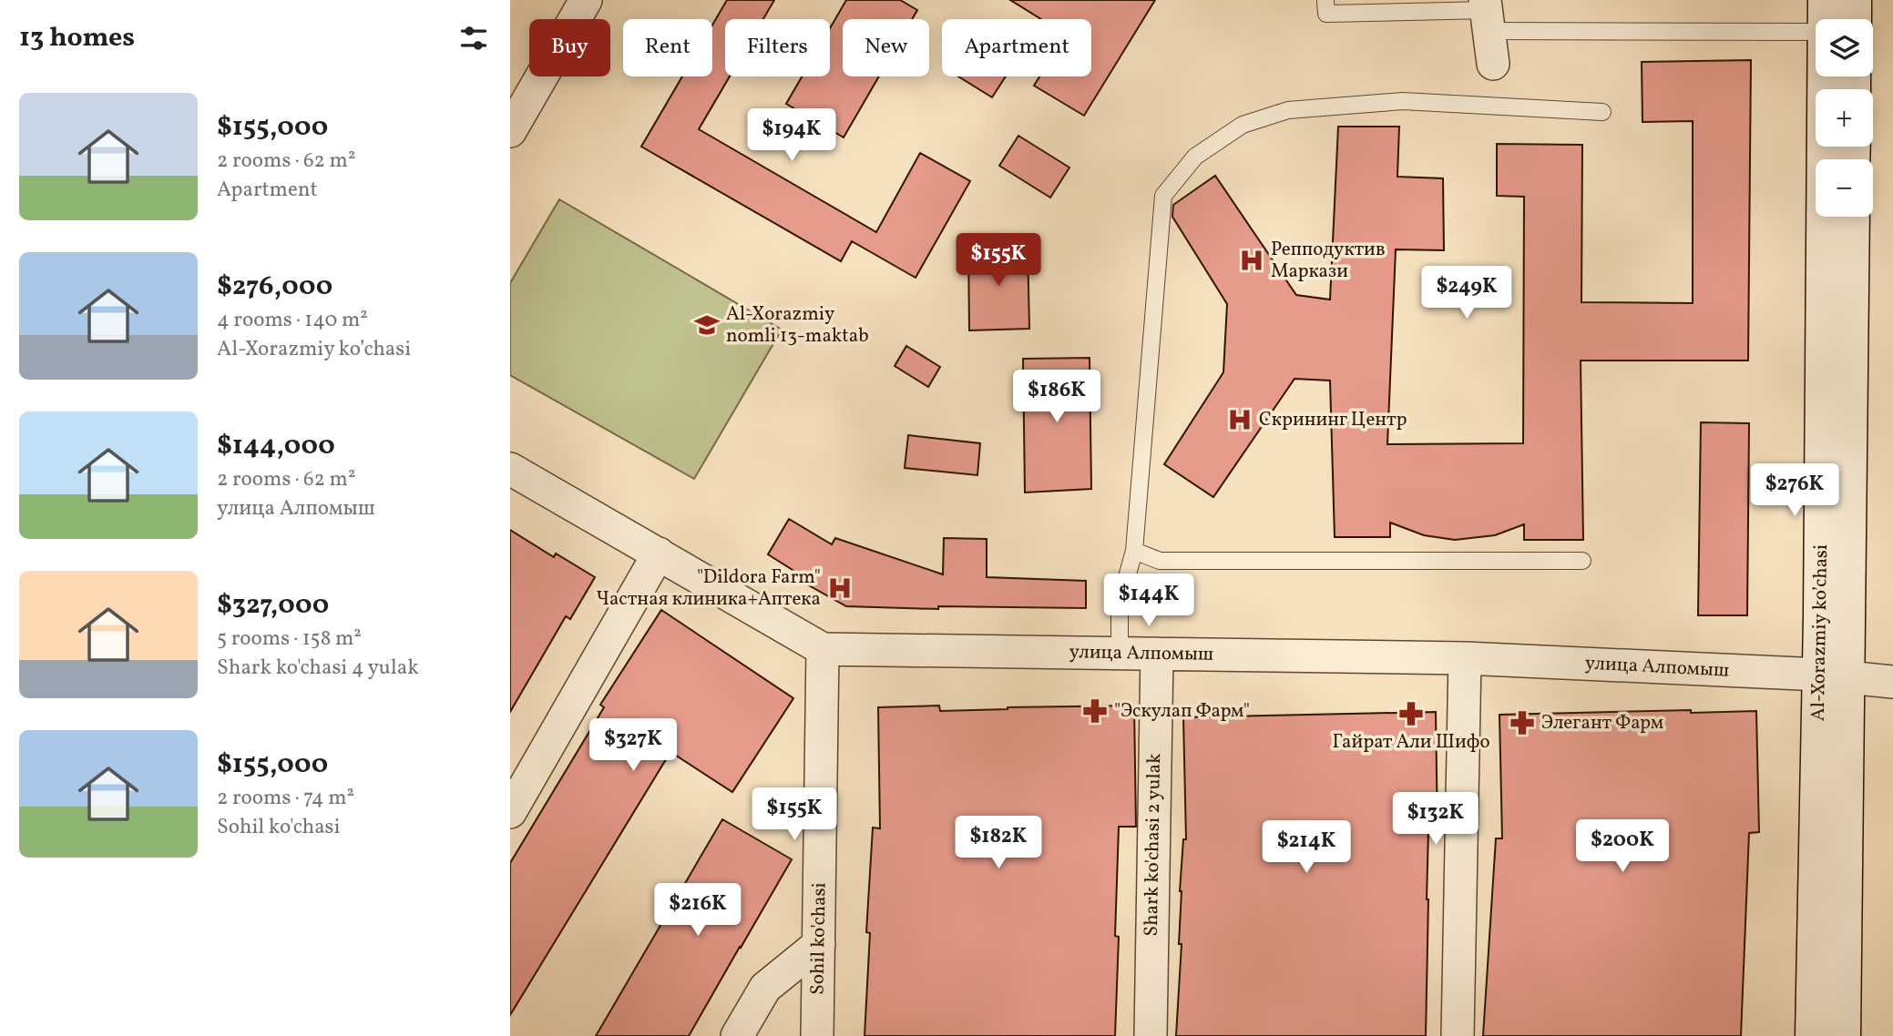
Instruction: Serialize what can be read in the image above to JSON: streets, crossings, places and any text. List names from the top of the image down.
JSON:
{
  "streets": {
    "main road": ["Al-Xorazmiy ko’chasi"],
    "street": ["улица Алпомыш", "Shark ko'chasi 2 yulak", "Sohil ko'chasi"]
  },
  "crossings": [
    ["Al-Xorazmiy ko’chasi", "улица Алпомыш"],
    ["улица Алпомыш", "Shark ko'chasi 2 yulak"],
    ["улица Алпомыш", "Sohil ko'chasi"]
  ],
  "places": {
    "hospital": ["Репподуктив Маркази", "Скрининг Центр", "\"Dildora Farm\" Частная клиника+Аптека"],
    "school or university": ["Аl-Xоrаzmiy nоmli 13-mаktаb"],
    "pharmacy": ["\"Эскулап Фарм\"", "Гайрат Али Шифо", "Элегант Фарм"]
  },
  "page": {
    "heading": "13 homes",
    "map_buttons": ["+", "−"],
    "chip": [
      "Buy",
      "Rent",
      "Filters",
      "New",
      "Apartment"
    ],
    "list": [
      {
        "name": "$155,000",
        "note": "2 rooms · 62 m² · Apartment"
      },
      {
        "name": "$276,000",
        "note": "4 rooms · 140 m² · Al-Xorazmiy ko’chasi"
      },
      {
        "name": "$144,000",
        "note": "2 rooms · 62 m² · улица Алпомыш"
      },
      {
        "name": "$327,000",
        "note": "5 rooms · 158 m² · Shark ko'chasi 4 yulak"
      },
      {
        "name": "$155,000",
        "note": "2 rooms · 74 m² · Sohil ko'chasi"
      }
    ],
    "price": [
      "$194K",
      "$155K",
      "$249K",
      "$186K",
      "$276K",
      "$144K",
      "$327K",
      "$155K",
      "$132K",
      "$182K",
      "$200K",
      "$214K",
      "$216K"
    ]
  }
}
